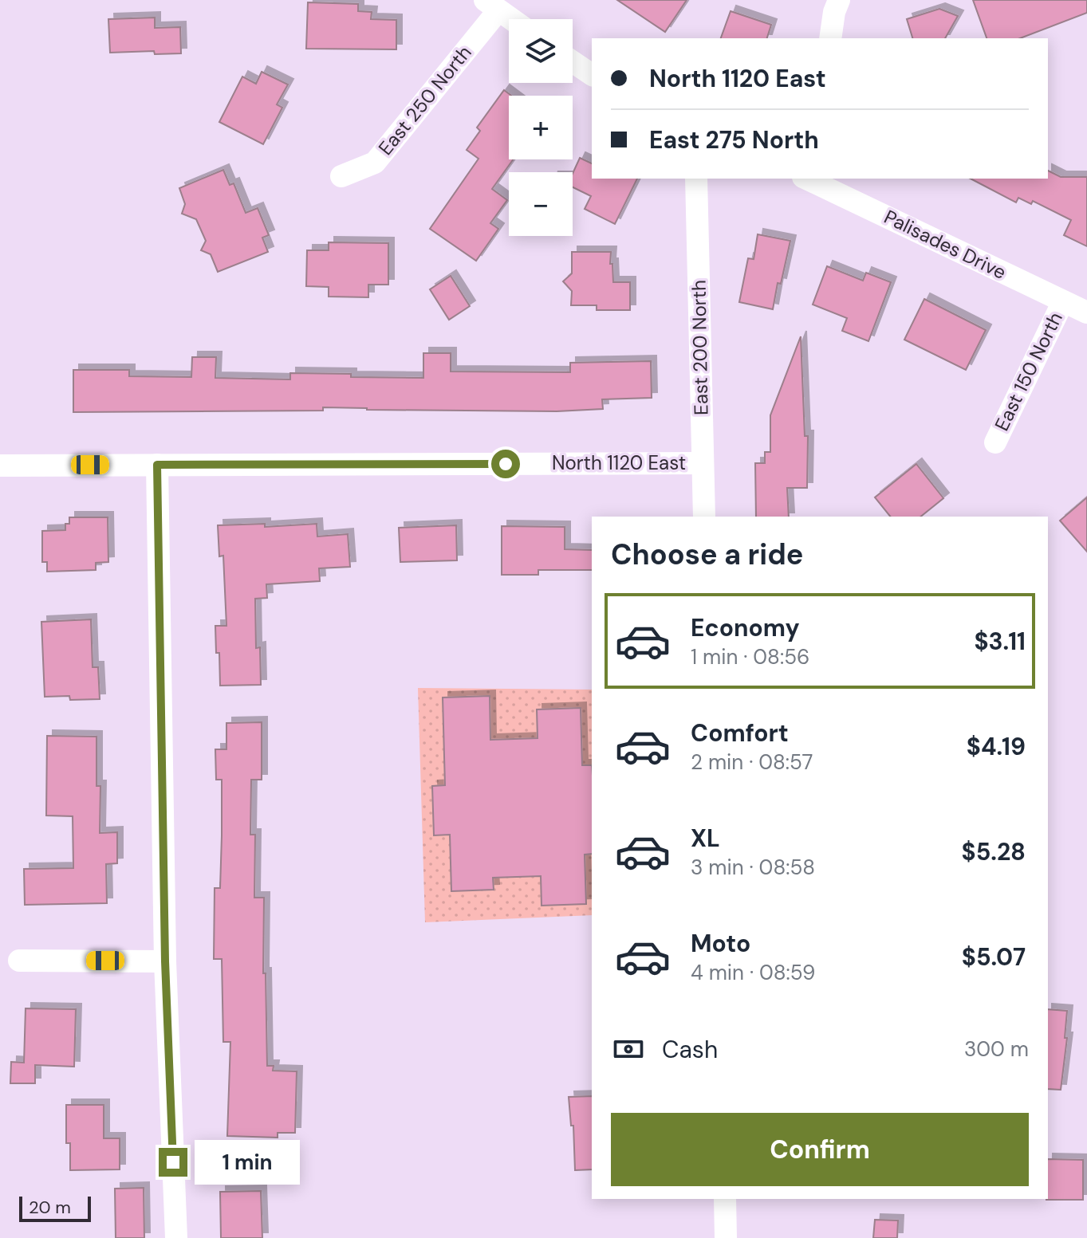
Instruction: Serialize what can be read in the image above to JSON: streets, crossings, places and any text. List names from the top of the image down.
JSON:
{
  "streets": {
    "street": [
      "East 250 North",
      "Palisades Drive",
      "East 200 North",
      "East 150 North",
      "North 1120 East"
    ]
  },
  "crossings": [
    ["Palisades Drive", "East 150 North"],
    ["East 200 North", "North 1120 East"]
  ],
  "scale_bar": "20 m",
  "page": {
    "map_buttons": ["+", "−"],
    "banner": ["North 1120 East", "East 275 North"],
    "heading": "Choose a ride",
    "list": [
      {
        "name": "Economy",
        "note": "1 min · 08:56",
        "value": "$3.11"
      },
      {
        "name": "Comfort",
        "note": "2 min · 08:57",
        "value": "$4.19"
      },
      {
        "name": "XL",
        "note": "3 min · 08:58",
        "value": "$5.28"
      },
      {
        "name": "Moto",
        "note": "4 min · 08:59",
        "value": "$5.07"
      }
    ],
    "pay": ["Cash", "300 m"],
    "buttons": "Confirm",
    "bubble": "1 min",
    "scale": "20 m"
  }
}
